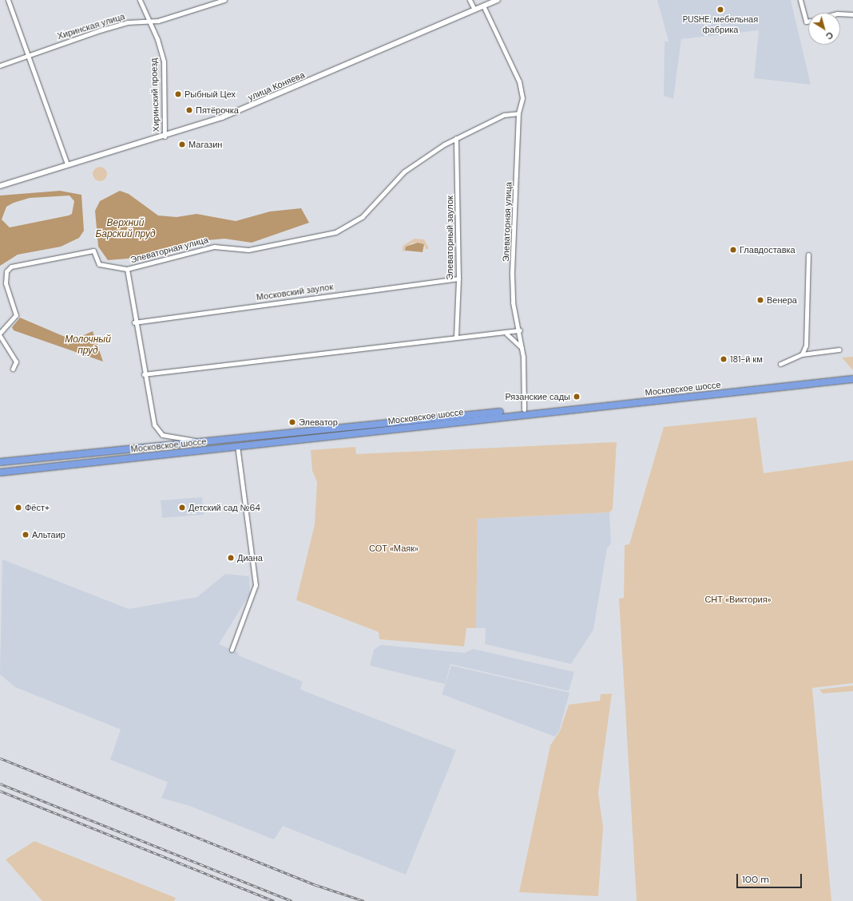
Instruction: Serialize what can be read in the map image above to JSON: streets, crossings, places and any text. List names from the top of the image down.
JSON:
{
  "streets": {
    "highway": ["Московское шоссе"],
    "street": [
      "Хиринская улица",
      "улица Коняева",
      "Хиринский проезд",
      "Элеваторная улица",
      "Элеваторный заулок",
      "Московский заулок"
    ]
  },
  "crossings": [
    ["Хиринская улица", "Хиринский проезд"],
    ["улица Коняева", "Хиринский проезд"],
    ["улица Коняева", "Элеваторная улица"],
    ["Элеваторная улица", "Элеваторный заулок"],
    ["Элеваторная улица", "Московское шоссе"],
    ["Элеваторный заулок", "Московский заулок"]
  ],
  "water": ["Верхний Барский пруд", "Молочный пруд"],
  "parks": ["СОТ «Маяк»", "СНТ «Виктория»"],
  "places": [
    "PUSHE, мебельная фабрика",
    "Рыбный Цех",
    "Пятёрочка",
    "Магазин",
    "Главдоставка",
    "Венера",
    "181-й км",
    "Рязанские сады",
    "Элеватор",
    "Фёст+",
    "Детский сад №64",
    "Альтаир",
    "Диана"
  ],
  "scale_bar": "100 m",
  "north": "bottom right"
}
